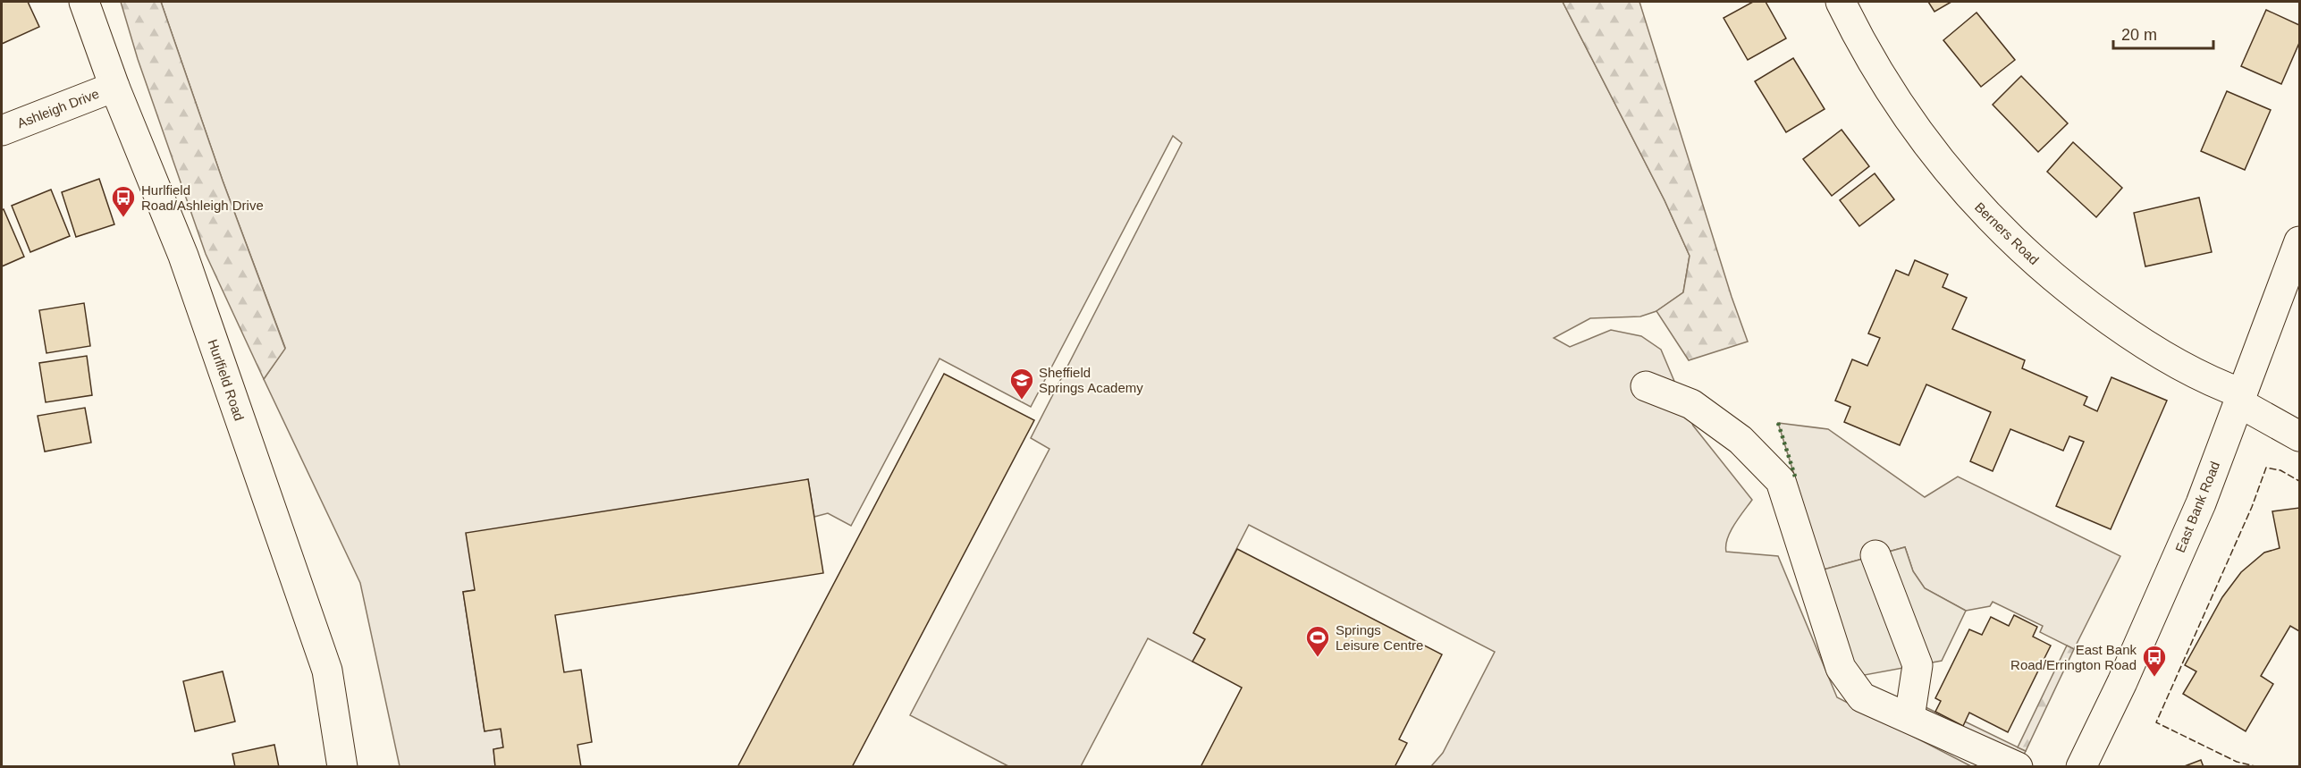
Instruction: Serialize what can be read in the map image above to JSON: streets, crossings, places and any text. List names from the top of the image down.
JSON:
{
  "streets": {
    "street": [
      "Ashleigh Drive",
      "Berners Road",
      "Hurlfield Road",
      "East Bank Road"
    ]
  },
  "crossings": [
    ["Ashleigh Drive", "Hurlfield Road"],
    ["Berners Road", "East Bank Road"]
  ],
  "places": {
    "bus stop": ["Hurlfield Road/Ashleigh Drive", "East Bank Road/Errington Road"],
    "school or university": ["Sheffield Springs Academy"],
    "sports": ["Springs Leisure Centre"]
  },
  "scale_bar": "20 m"
}
